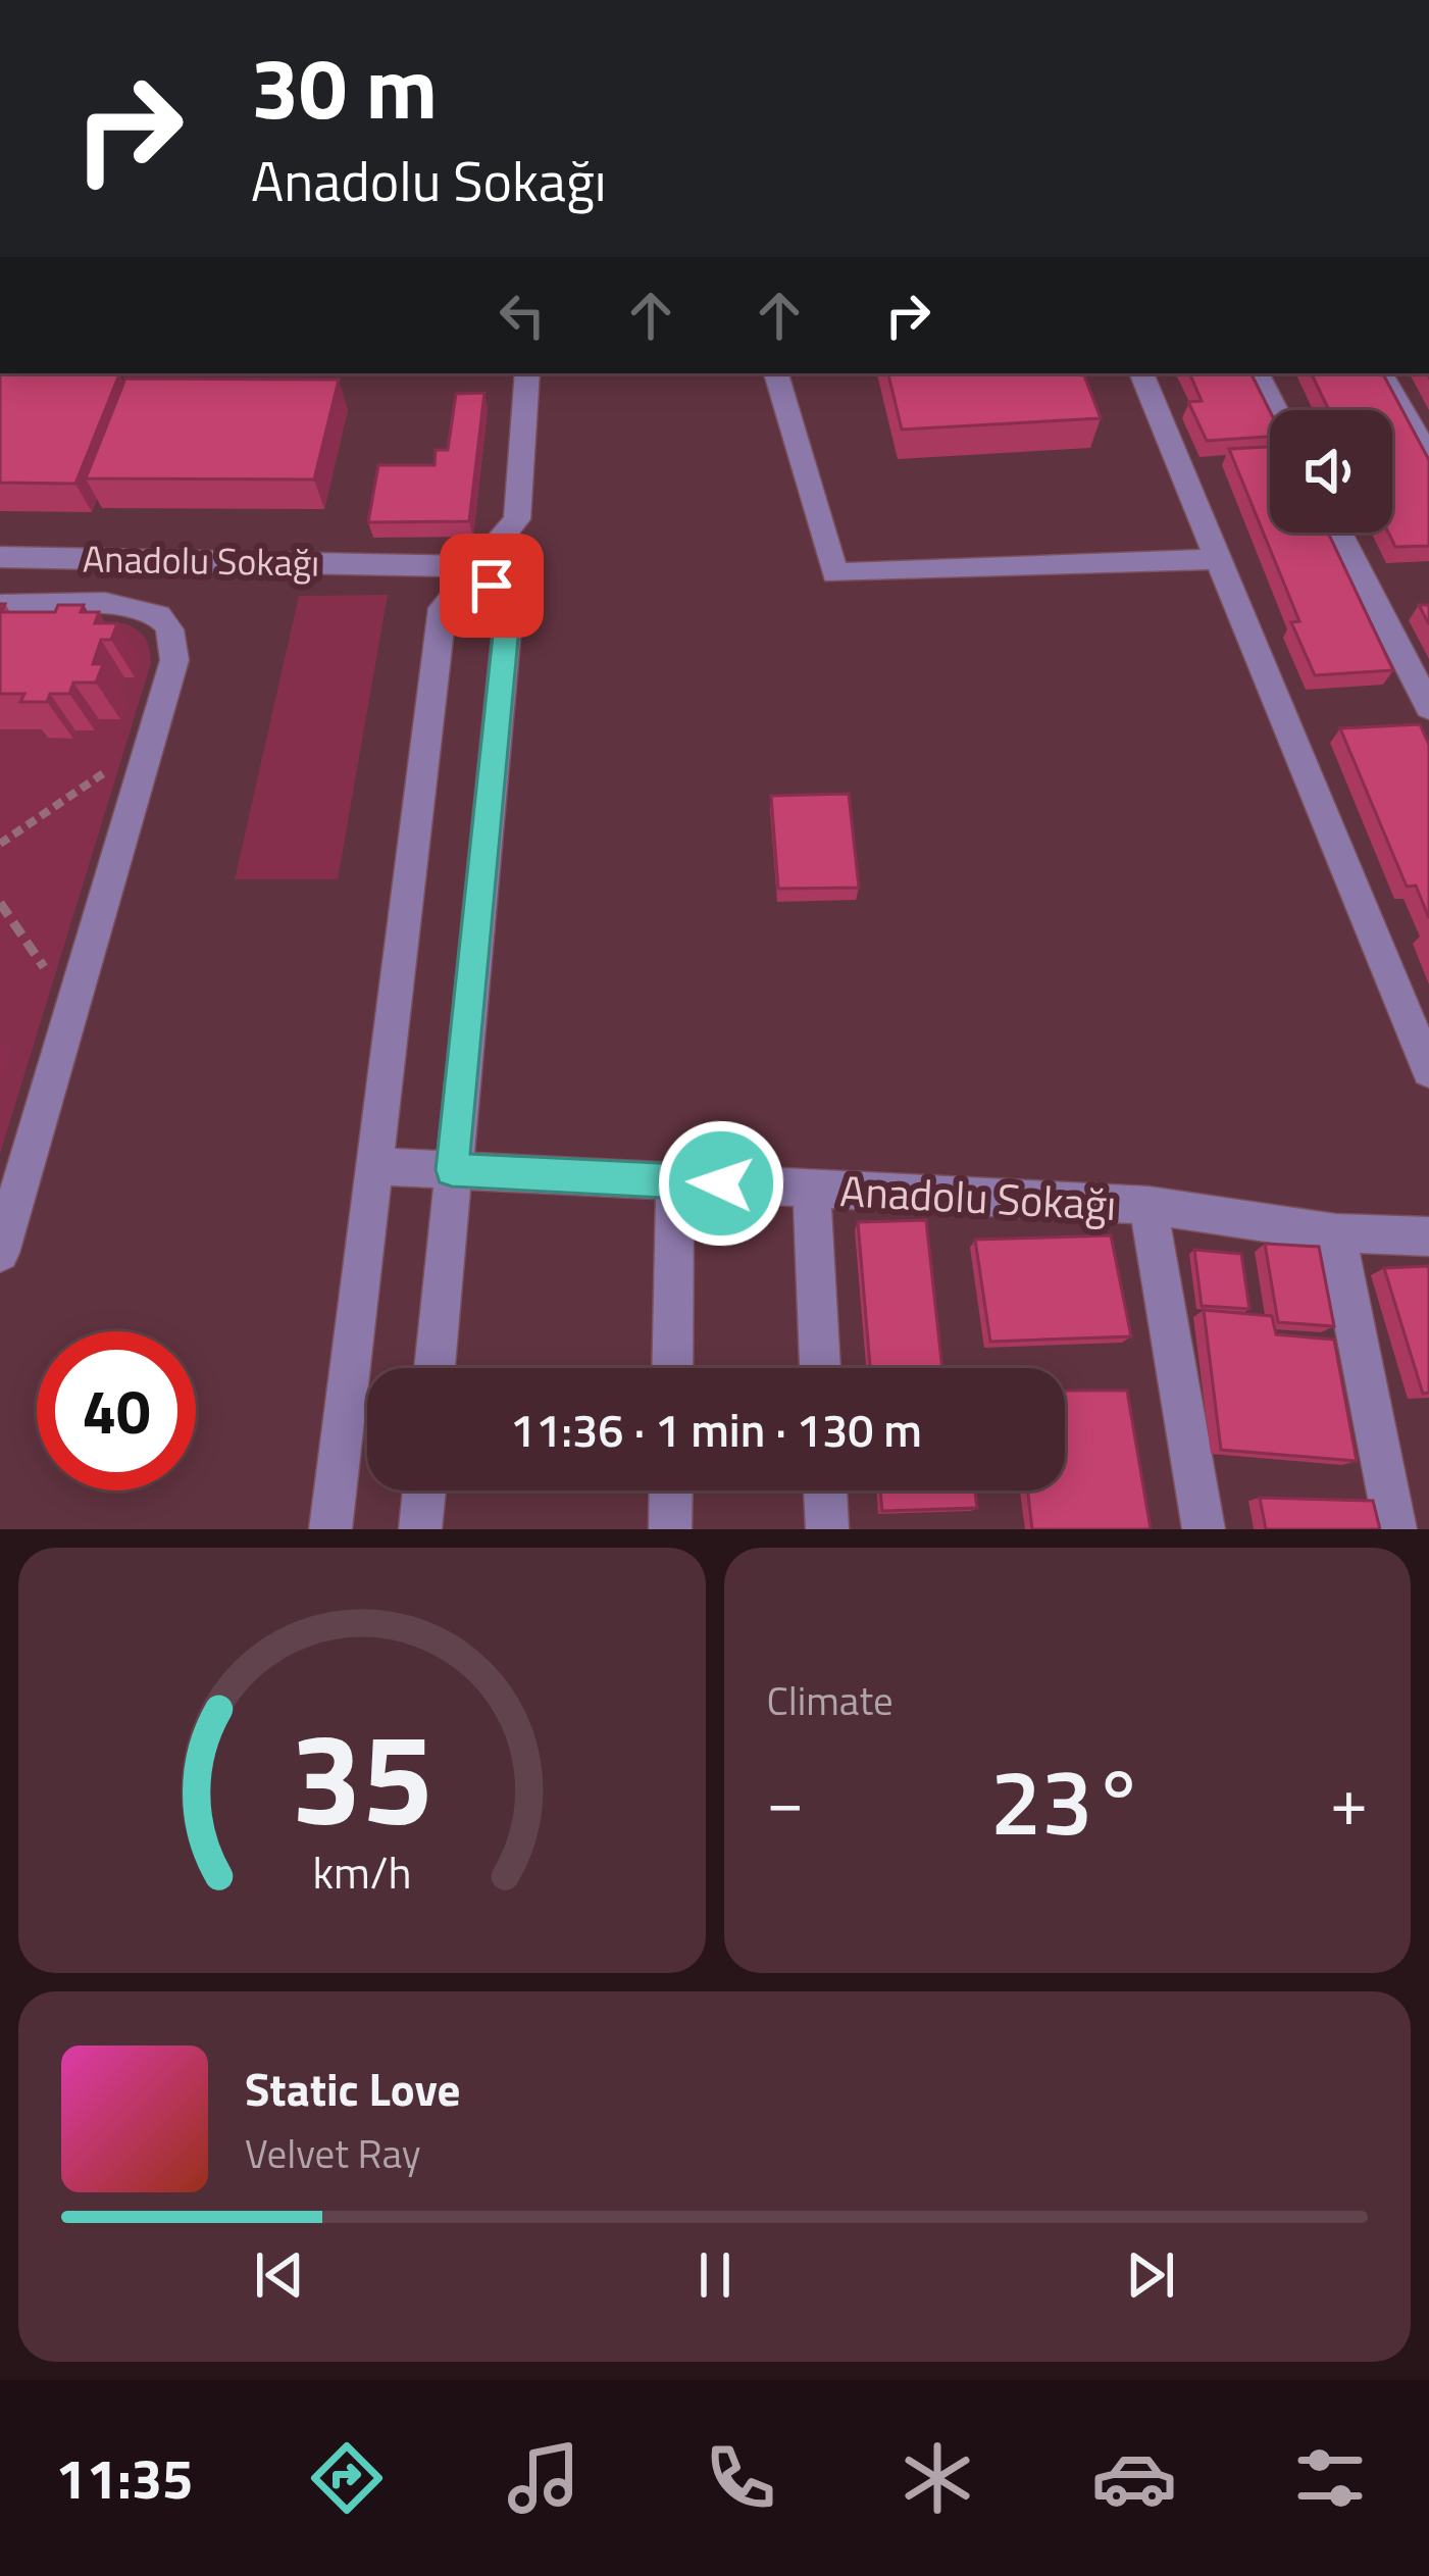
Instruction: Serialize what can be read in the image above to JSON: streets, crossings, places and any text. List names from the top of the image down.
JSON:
{
  "streets": {
    "street": ["Anadolu Sokağı"]
  },
  "page": {
    "turn": ["30 m", "Anadolu Sokağı"],
    "limit": "40",
    "trip": "11:36 · 1 min · 130 m",
    "tile": "Climate",
    "heat": ["−", "23°", "+"],
    "song": ["Static Love", "Velvet Ray"],
    "tabs": "11:35",
    "gauge": ["35", "km/h"]
  }
}
